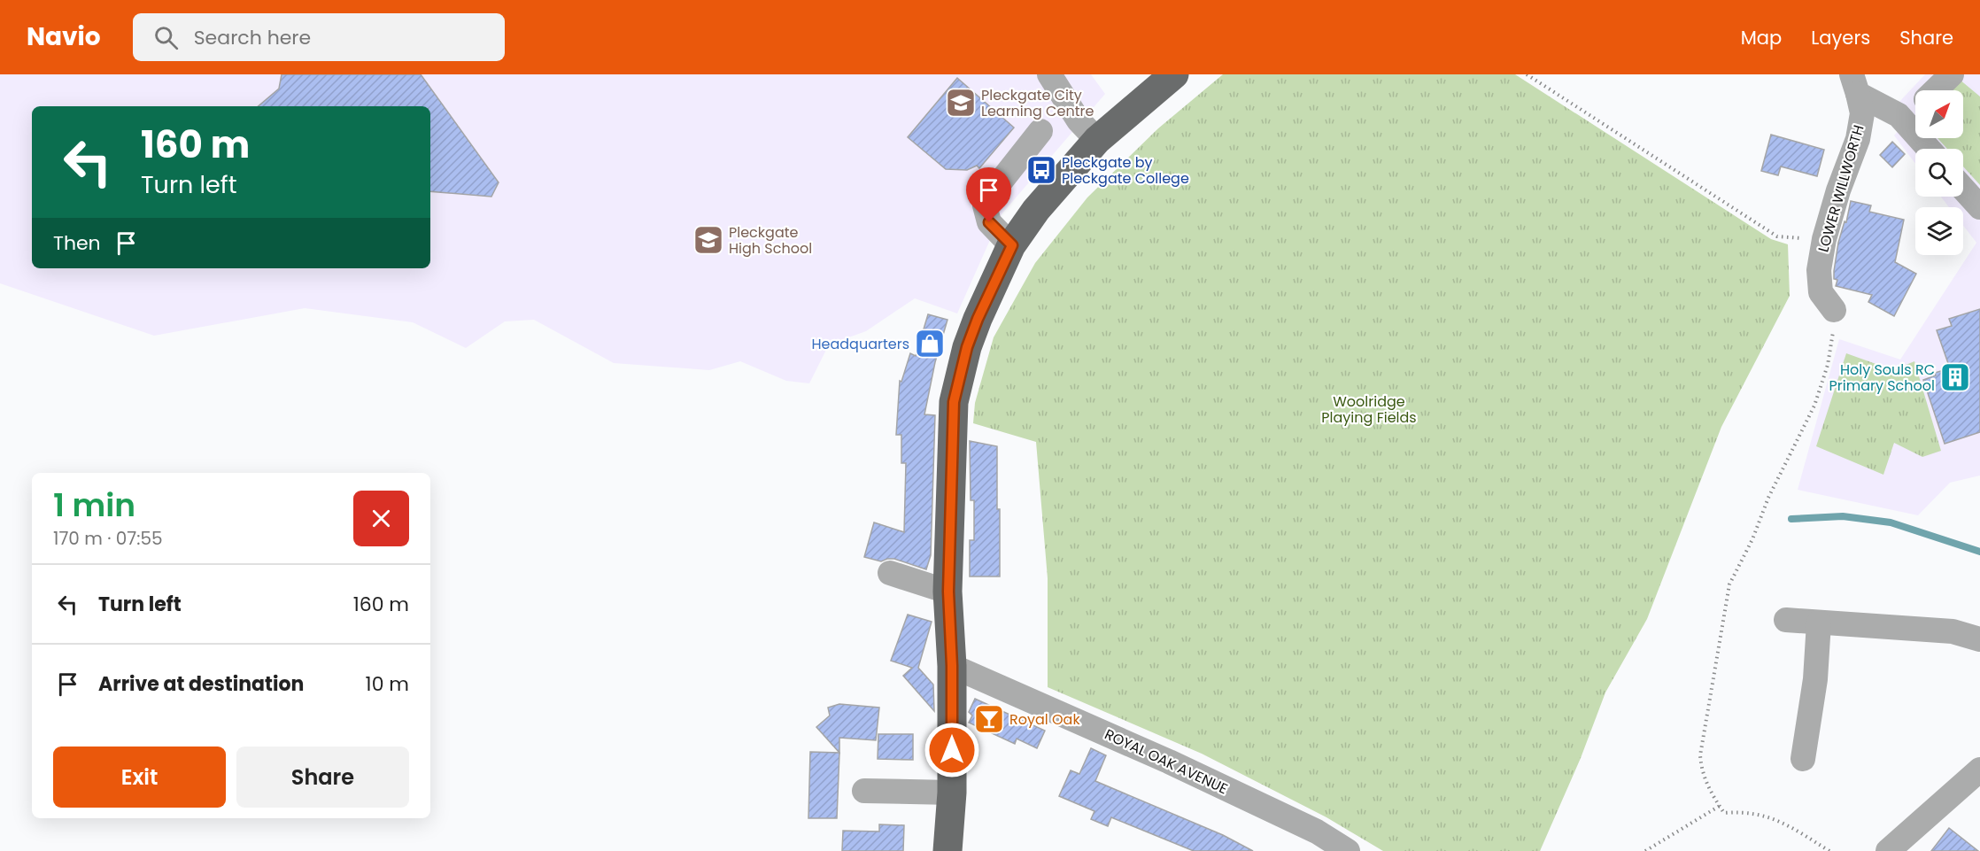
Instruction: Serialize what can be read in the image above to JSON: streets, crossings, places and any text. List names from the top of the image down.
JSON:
{
  "streets": {
    "street": ["LOWER WILLWORTH", "ROYAL OAK AVENUE"]
  },
  "parks": ["Woolridge Playing Fields"],
  "places": {
    "school or university": ["Pleckgate City Learning Centre", "Pleckgate High School"],
    "bus stop": ["Pleckgate by Pleckgate College"],
    "shop": ["Headquarters"],
    "building": ["Holy Souls RC Primary School"],
    "bar": ["Royal Oak"]
  },
  "north": "top right",
  "page": {
    "header": "Navio",
    "search": "Search here",
    "nav": ["Map", "Layers", "Share"],
    "turn": ["160 m", "Turn left"],
    "then": "Then",
    "heading": ["1 min", "170 m · 07:55"],
    "list": [
      {
        "name": "Turn left",
        "value": "160 m"
      },
      {
        "name": "Arrive at destination",
        "value": "10 m"
      }
    ],
    "buttons": ["Exit", "Share"]
  }
}
